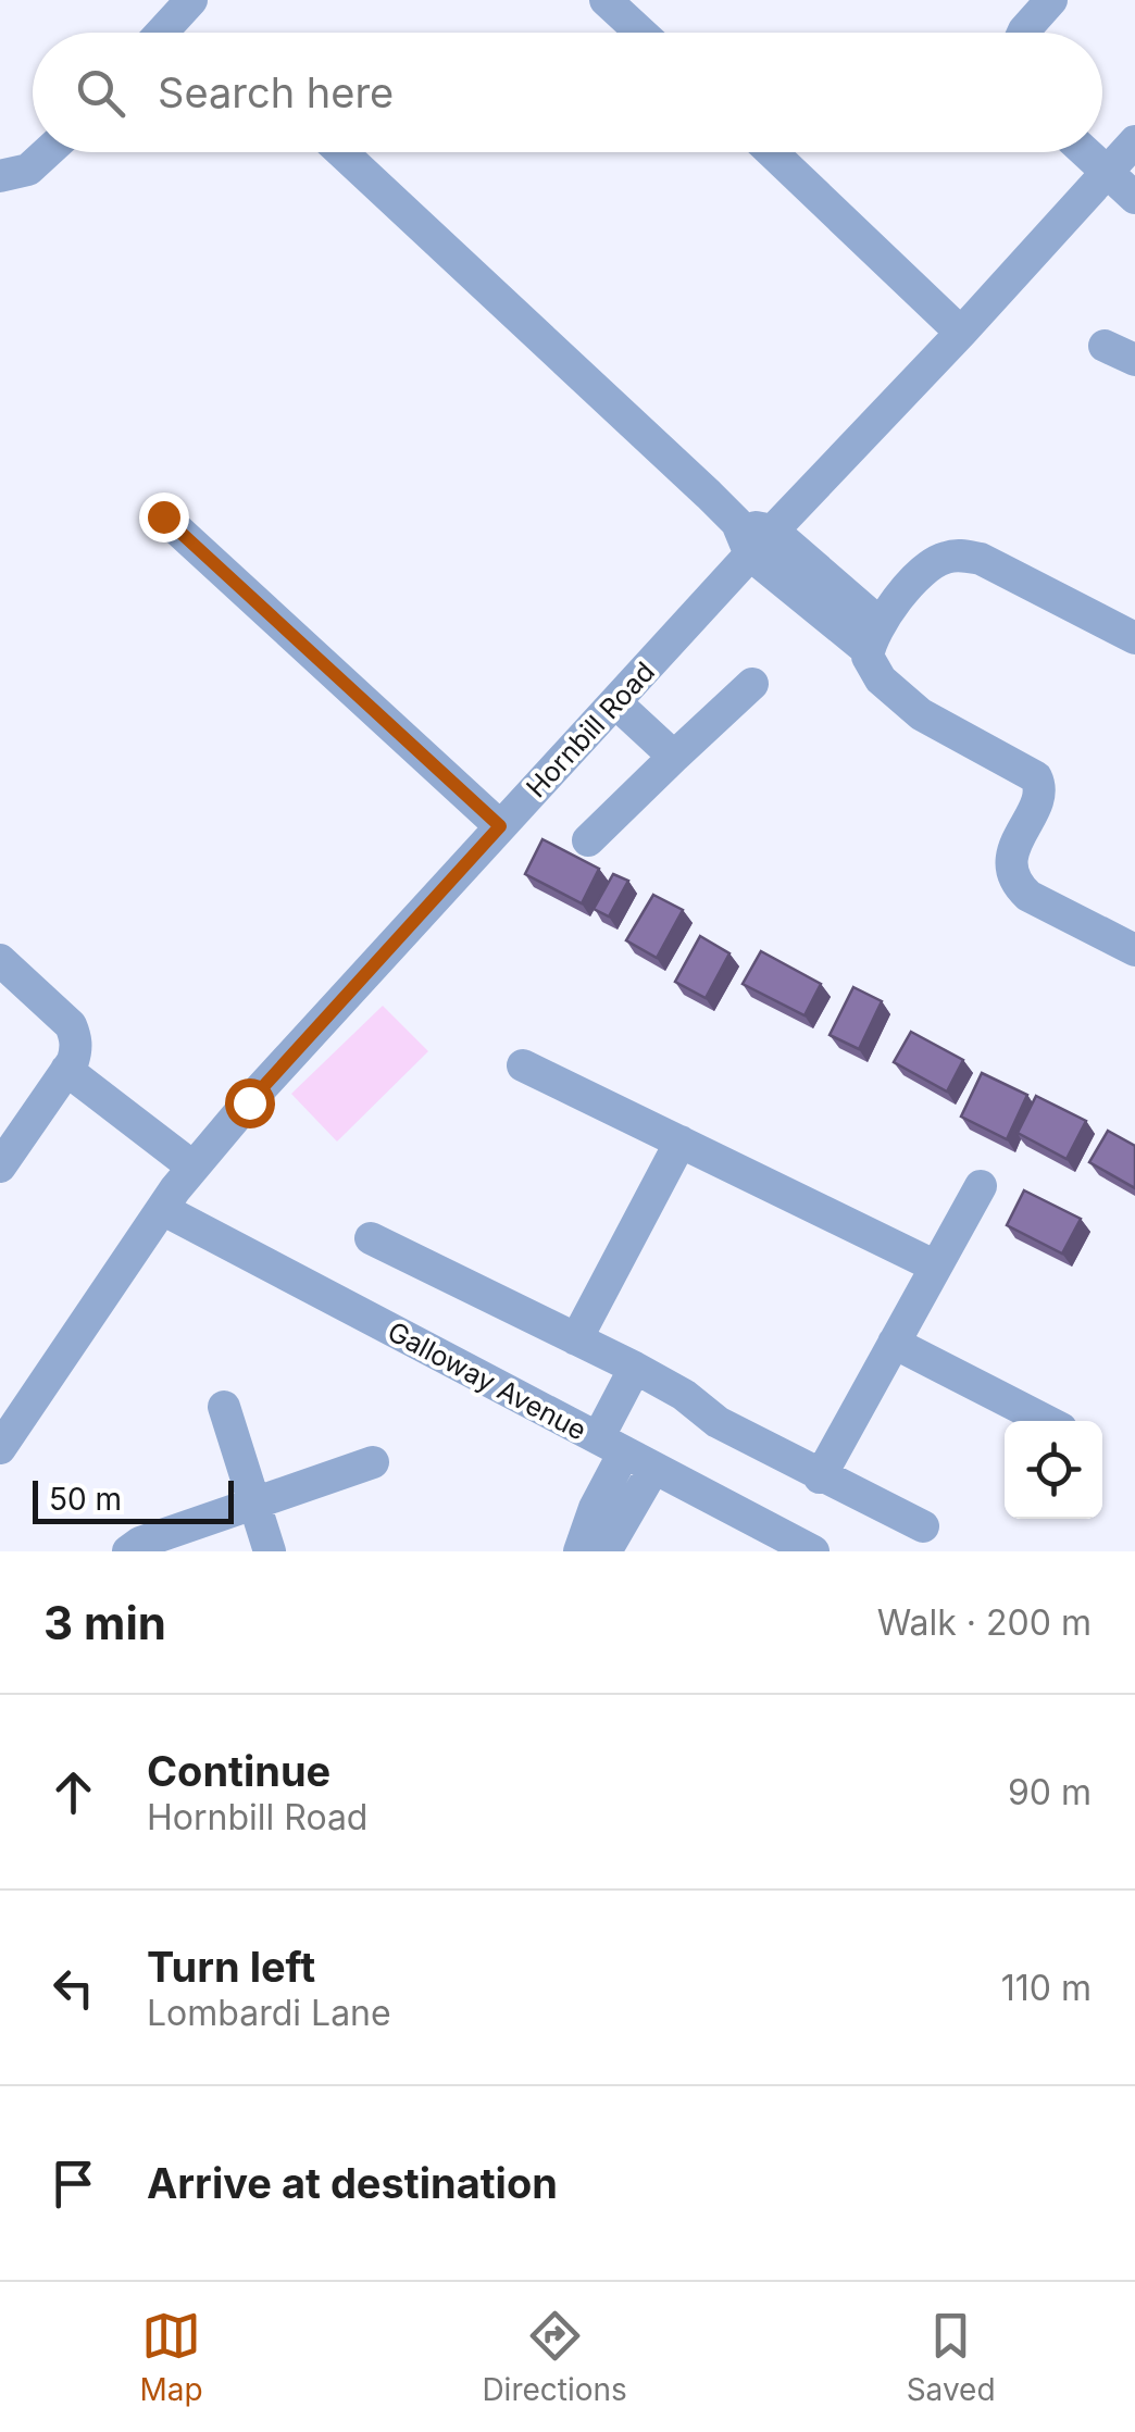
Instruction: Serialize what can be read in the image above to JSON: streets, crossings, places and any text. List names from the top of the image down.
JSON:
{
  "streets": {
    "street": ["Hornbill Road", "Galloway Avenue"]
  },
  "crossings": [
    ["Hornbill Road", "Galloway Avenue"]
  ],
  "scale_bar": "50 m",
  "page": {
    "search": "Search here",
    "scale": "50 m",
    "heading": ["3 min", "Walk · 200 m"],
    "list": [
      ["Continue", "Hornbill Road", "90 m"],
      ["Turn left", "Lombardi Lane", "110 m"],
      "Arrive at destination"
    ],
    "nav": ["Map", "Directions", "Saved"]
  }
}
